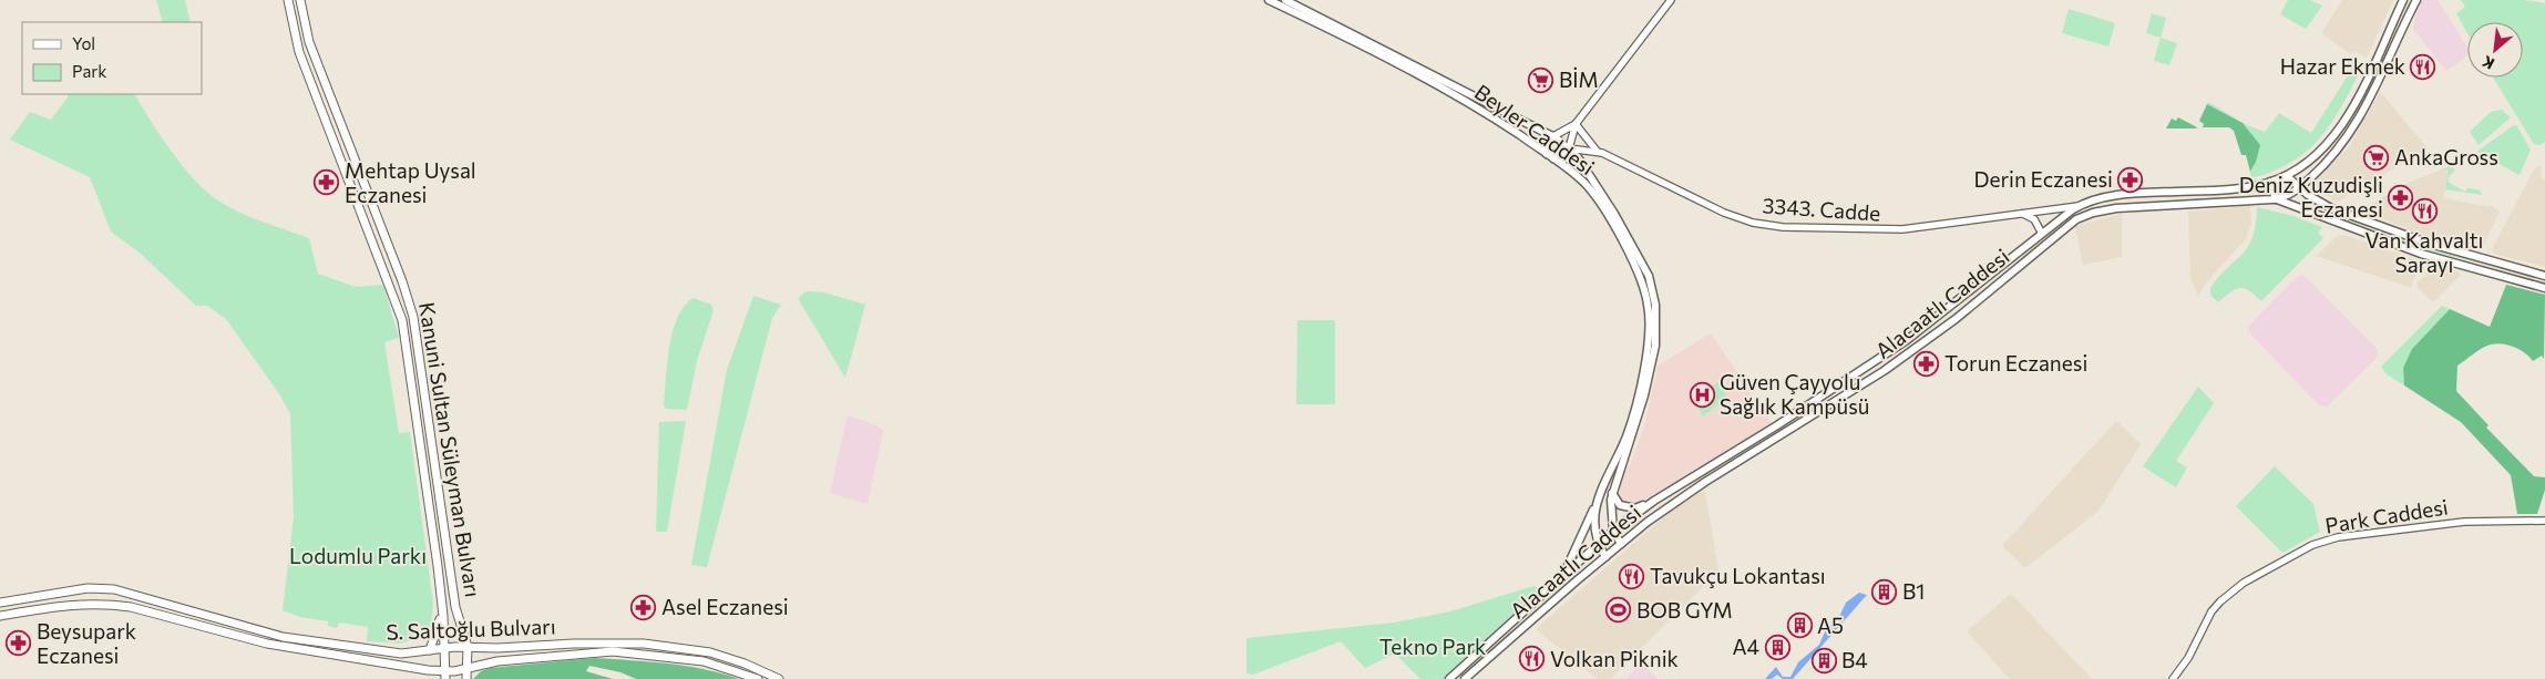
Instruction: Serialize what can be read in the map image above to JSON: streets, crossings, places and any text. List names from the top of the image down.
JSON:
{
  "streets": {
    "main road": [
      "Beyler Caddesi",
      "Alacaatlı Caddesi",
      "Kanuni Sultan Süleyman Bulvarı",
      "S. Saltoğlu Bulvarı"
    ],
    "street": ["3343. Cadde", "Park Caddesi"]
  },
  "crossings": [
    ["Beyler Caddesi", "3343. Cadde"],
    ["Beyler Caddesi", "Alacaatlı Caddesi"],
    ["3343. Cadde", "Alacaatlı Caddesi"],
    ["Kanuni Sultan Süleyman Bulvarı", "S. Saltoğlu Bulvarı"]
  ],
  "parks": ["Lodumlu Parkı", "Tekno Park"],
  "places": {
    "restaurant": [
      "Hazar Ekmek",
      "Van Kahvaltı Sarayı",
      "Tavukçu Lokantası",
      "Volkan Piknik"
    ],
    "supermarket": ["BİM", "AnkaGross"],
    "pharmacy": [
      "Derin Eczanesi",
      "Mehtap Uysal Eczanesi",
      "Deniz Kuzudişli Eczanesi",
      "Torun Eczanesi",
      "Asel Eczanesi",
      "Beysupark Eczanesi"
    ],
    "hospital": ["Güven Çayyolu Sağlık Kampüsü"],
    "building": [
      "B1",
      "A5",
      "A4",
      "B4"
    ],
    "sports": ["BOB GYM"]
  },
  "legend": ["Yol", "Park"],
  "north": "bottom left"
}
